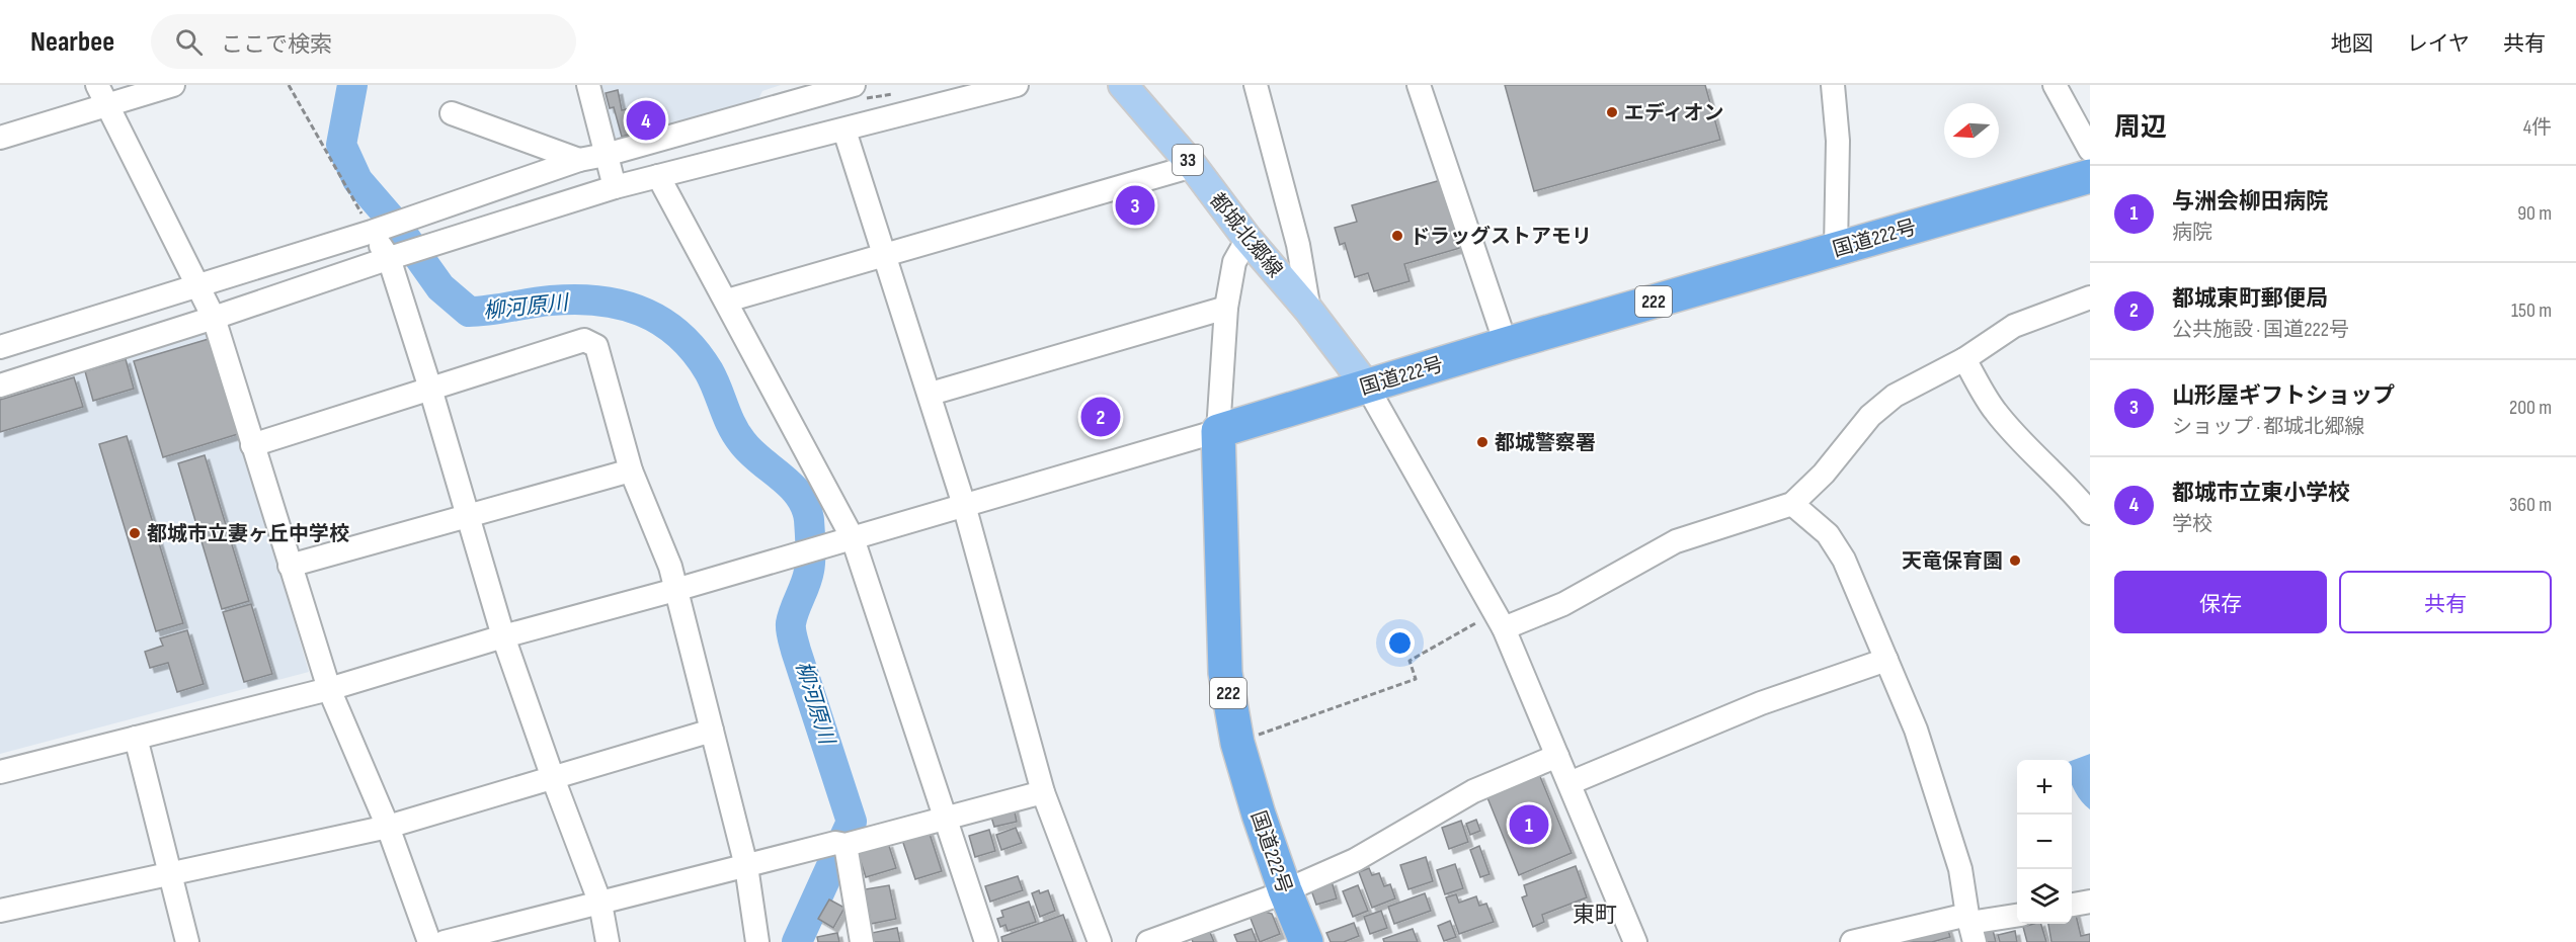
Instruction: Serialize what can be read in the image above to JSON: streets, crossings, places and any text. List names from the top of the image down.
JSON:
{
  "streets": {
    "highway": ["国道222号", "222"],
    "main road": ["33", "都城北郷線"]
  },
  "crossings": [
    ["都城北郷線", "国道222号"]
  ],
  "districts": ["東町"],
  "water": ["柳河原川"],
  "places": [
    "エディオン",
    "ドラッグストアモリ",
    "都城警察署",
    "都城市立妻ヶ丘中学校",
    "天竜保育園"
  ],
  "north": "left",
  "page": {
    "header": "Nearbee",
    "search": "ここで検索",
    "nav": ["地図", "レイヤ", "共有"],
    "heading": ["周辺", "4件"],
    "pins": [
      "4",
      "3",
      "2",
      "1"
    ],
    "list": [
      {
        "mark": "1",
        "name": "与洲会柳田病院",
        "note": "病院",
        "value": "90 m"
      },
      {
        "mark": "2",
        "name": "都城東町郵便局",
        "note": "公共施設 · 国道222号",
        "value": "150 m"
      },
      {
        "mark": "3",
        "name": "山形屋ギフトショップ",
        "note": "ショップ · 都城北郷線",
        "value": "200 m"
      },
      {
        "mark": "4",
        "name": "都城市立東小学校",
        "note": "学校",
        "value": "360 m"
      }
    ],
    "buttons": ["保存", "共有"],
    "map_buttons": ["+", "−"]
  }
}
